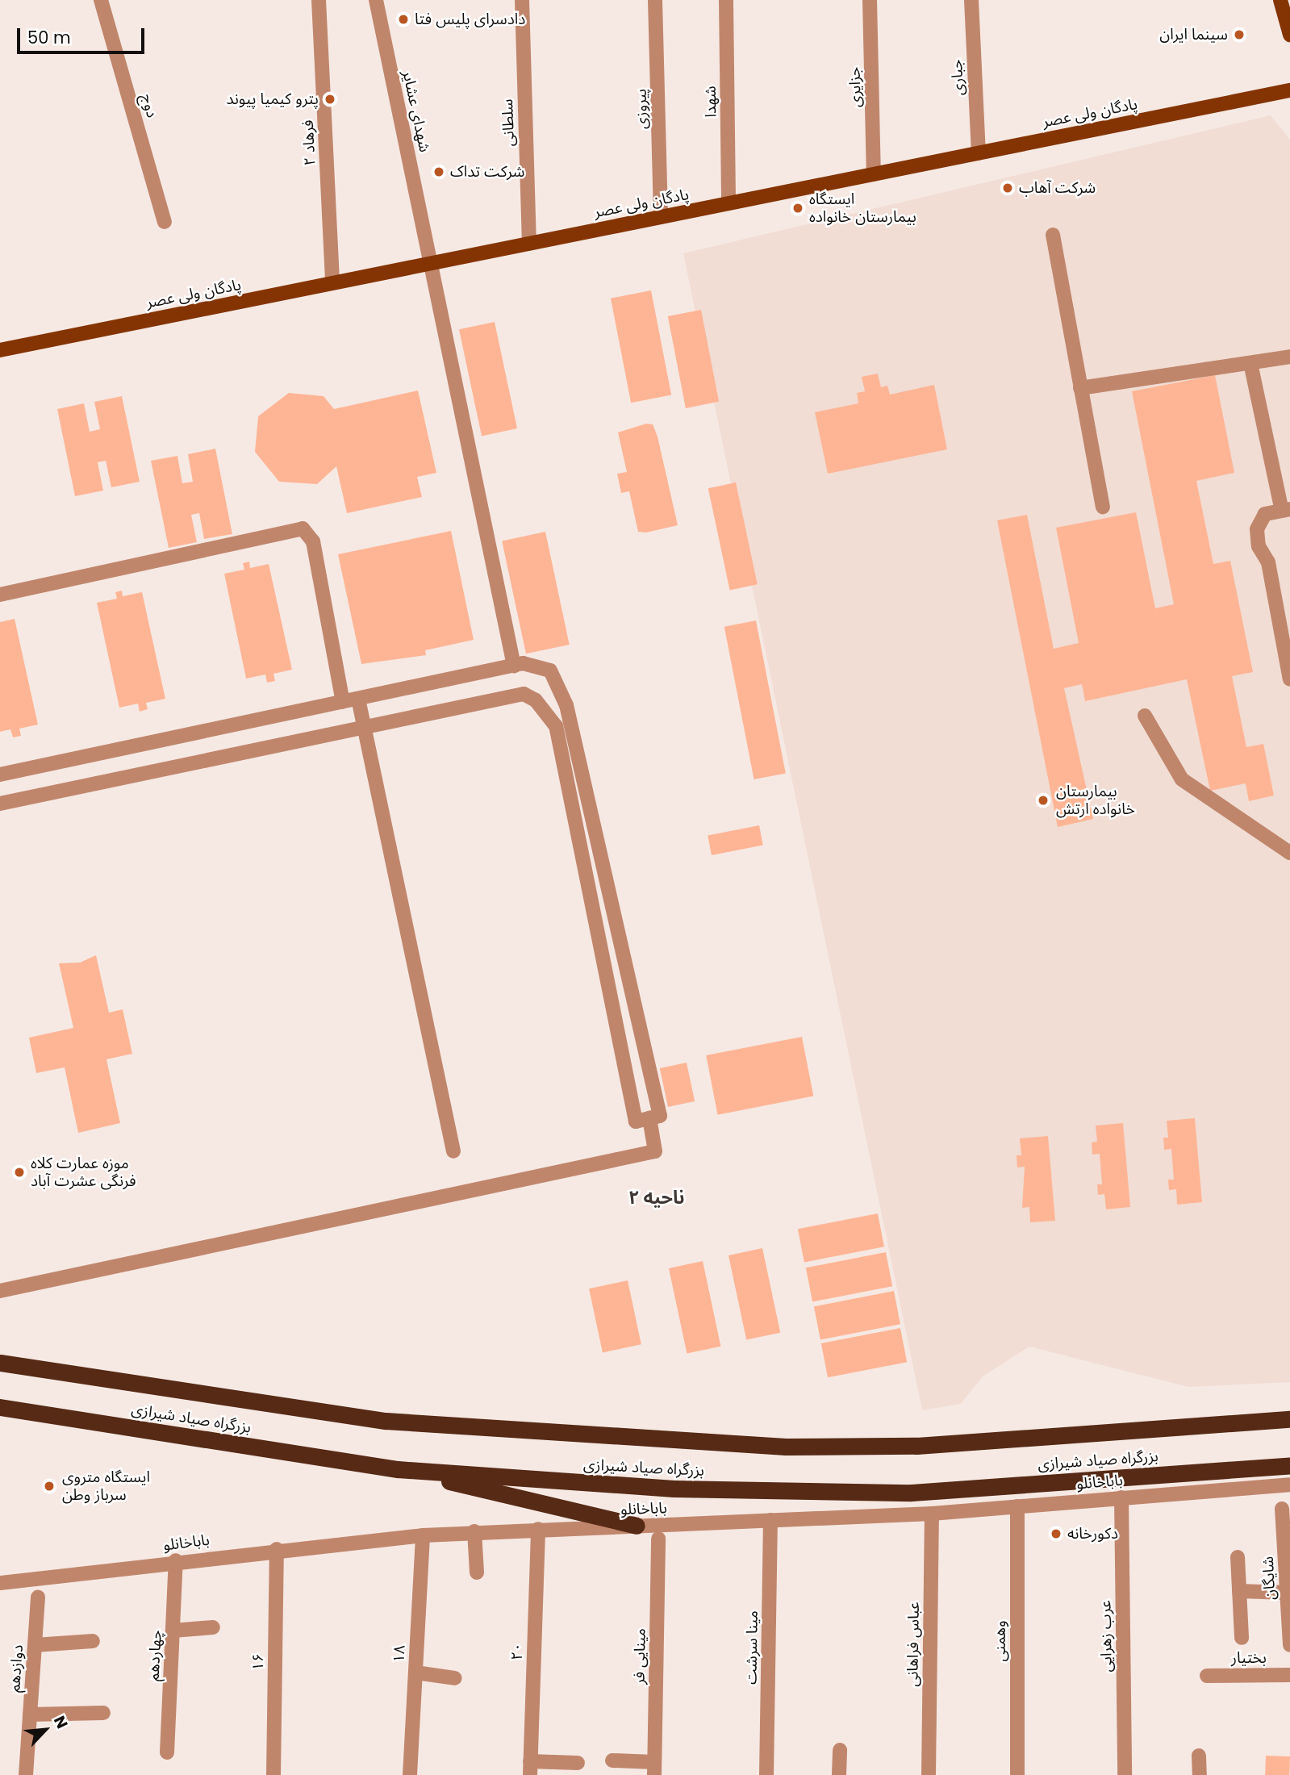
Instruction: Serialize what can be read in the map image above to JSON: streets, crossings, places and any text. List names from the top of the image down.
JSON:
{
  "streets": {
    "highway": ["بزرگراه صیاد شیرازی"],
    "main road": ["پادگان ولی عصر"],
    "street": [
      "جباری",
      "جزایری",
      "شهدا",
      "دوج",
      "پیروزی",
      "شهدای عشایر",
      "سلطانی",
      "فرهاد ۲",
      "باباخانلو",
      "شایگان",
      "عرب زهرایی",
      "وهمنی",
      "عباس فراهانی",
      "مینا سرشت",
      "۲۰",
      "۱۸",
      "چهاردهم",
      "مینایی فر",
      "بختیار",
      "۱۶",
      "دوازدهم"
    ]
  },
  "crossings": [
    ["جباری", "پادگان ولی عصر"],
    ["جزایری", "پادگان ولی عصر"],
    ["شهدا", "پادگان ولی عصر"],
    ["پیروزی", "پادگان ولی عصر"],
    ["شهدای عشایر", "پادگان ولی عصر"],
    ["پادگان ولی عصر", "سلطانی"],
    ["پادگان ولی عصر", "فرهاد ۲"],
    ["باباخانلو", "عرب زهرایی"],
    ["باباخانلو", "وهمنی"],
    ["باباخانلو", "عباس فراهانی"],
    ["باباخانلو", "مینا سرشت"],
    ["باباخانلو", "۲۰"],
    ["باباخانلو", "۱۸"],
    ["باباخانلو", "چهاردهم"],
    ["باباخانلو", "۱۶"]
  ],
  "districts": ["ناحیه ۲"],
  "places": [
    "دادسرای پلیس فتا",
    "سینما ایران",
    "پترو کیمیا پیوند",
    "شرکت تداک",
    "شرکت آهاب",
    "ایستگاه بیمارستان خانواده",
    "بیمارستان خانواده ارتش",
    "موزه عمارت کلاه فرنگی عشرت آباد",
    "ایستگاه متروی سرباز وطن",
    "دکورخانه"
  ],
  "scale_bar": "50 m",
  "north": "top right"
}
